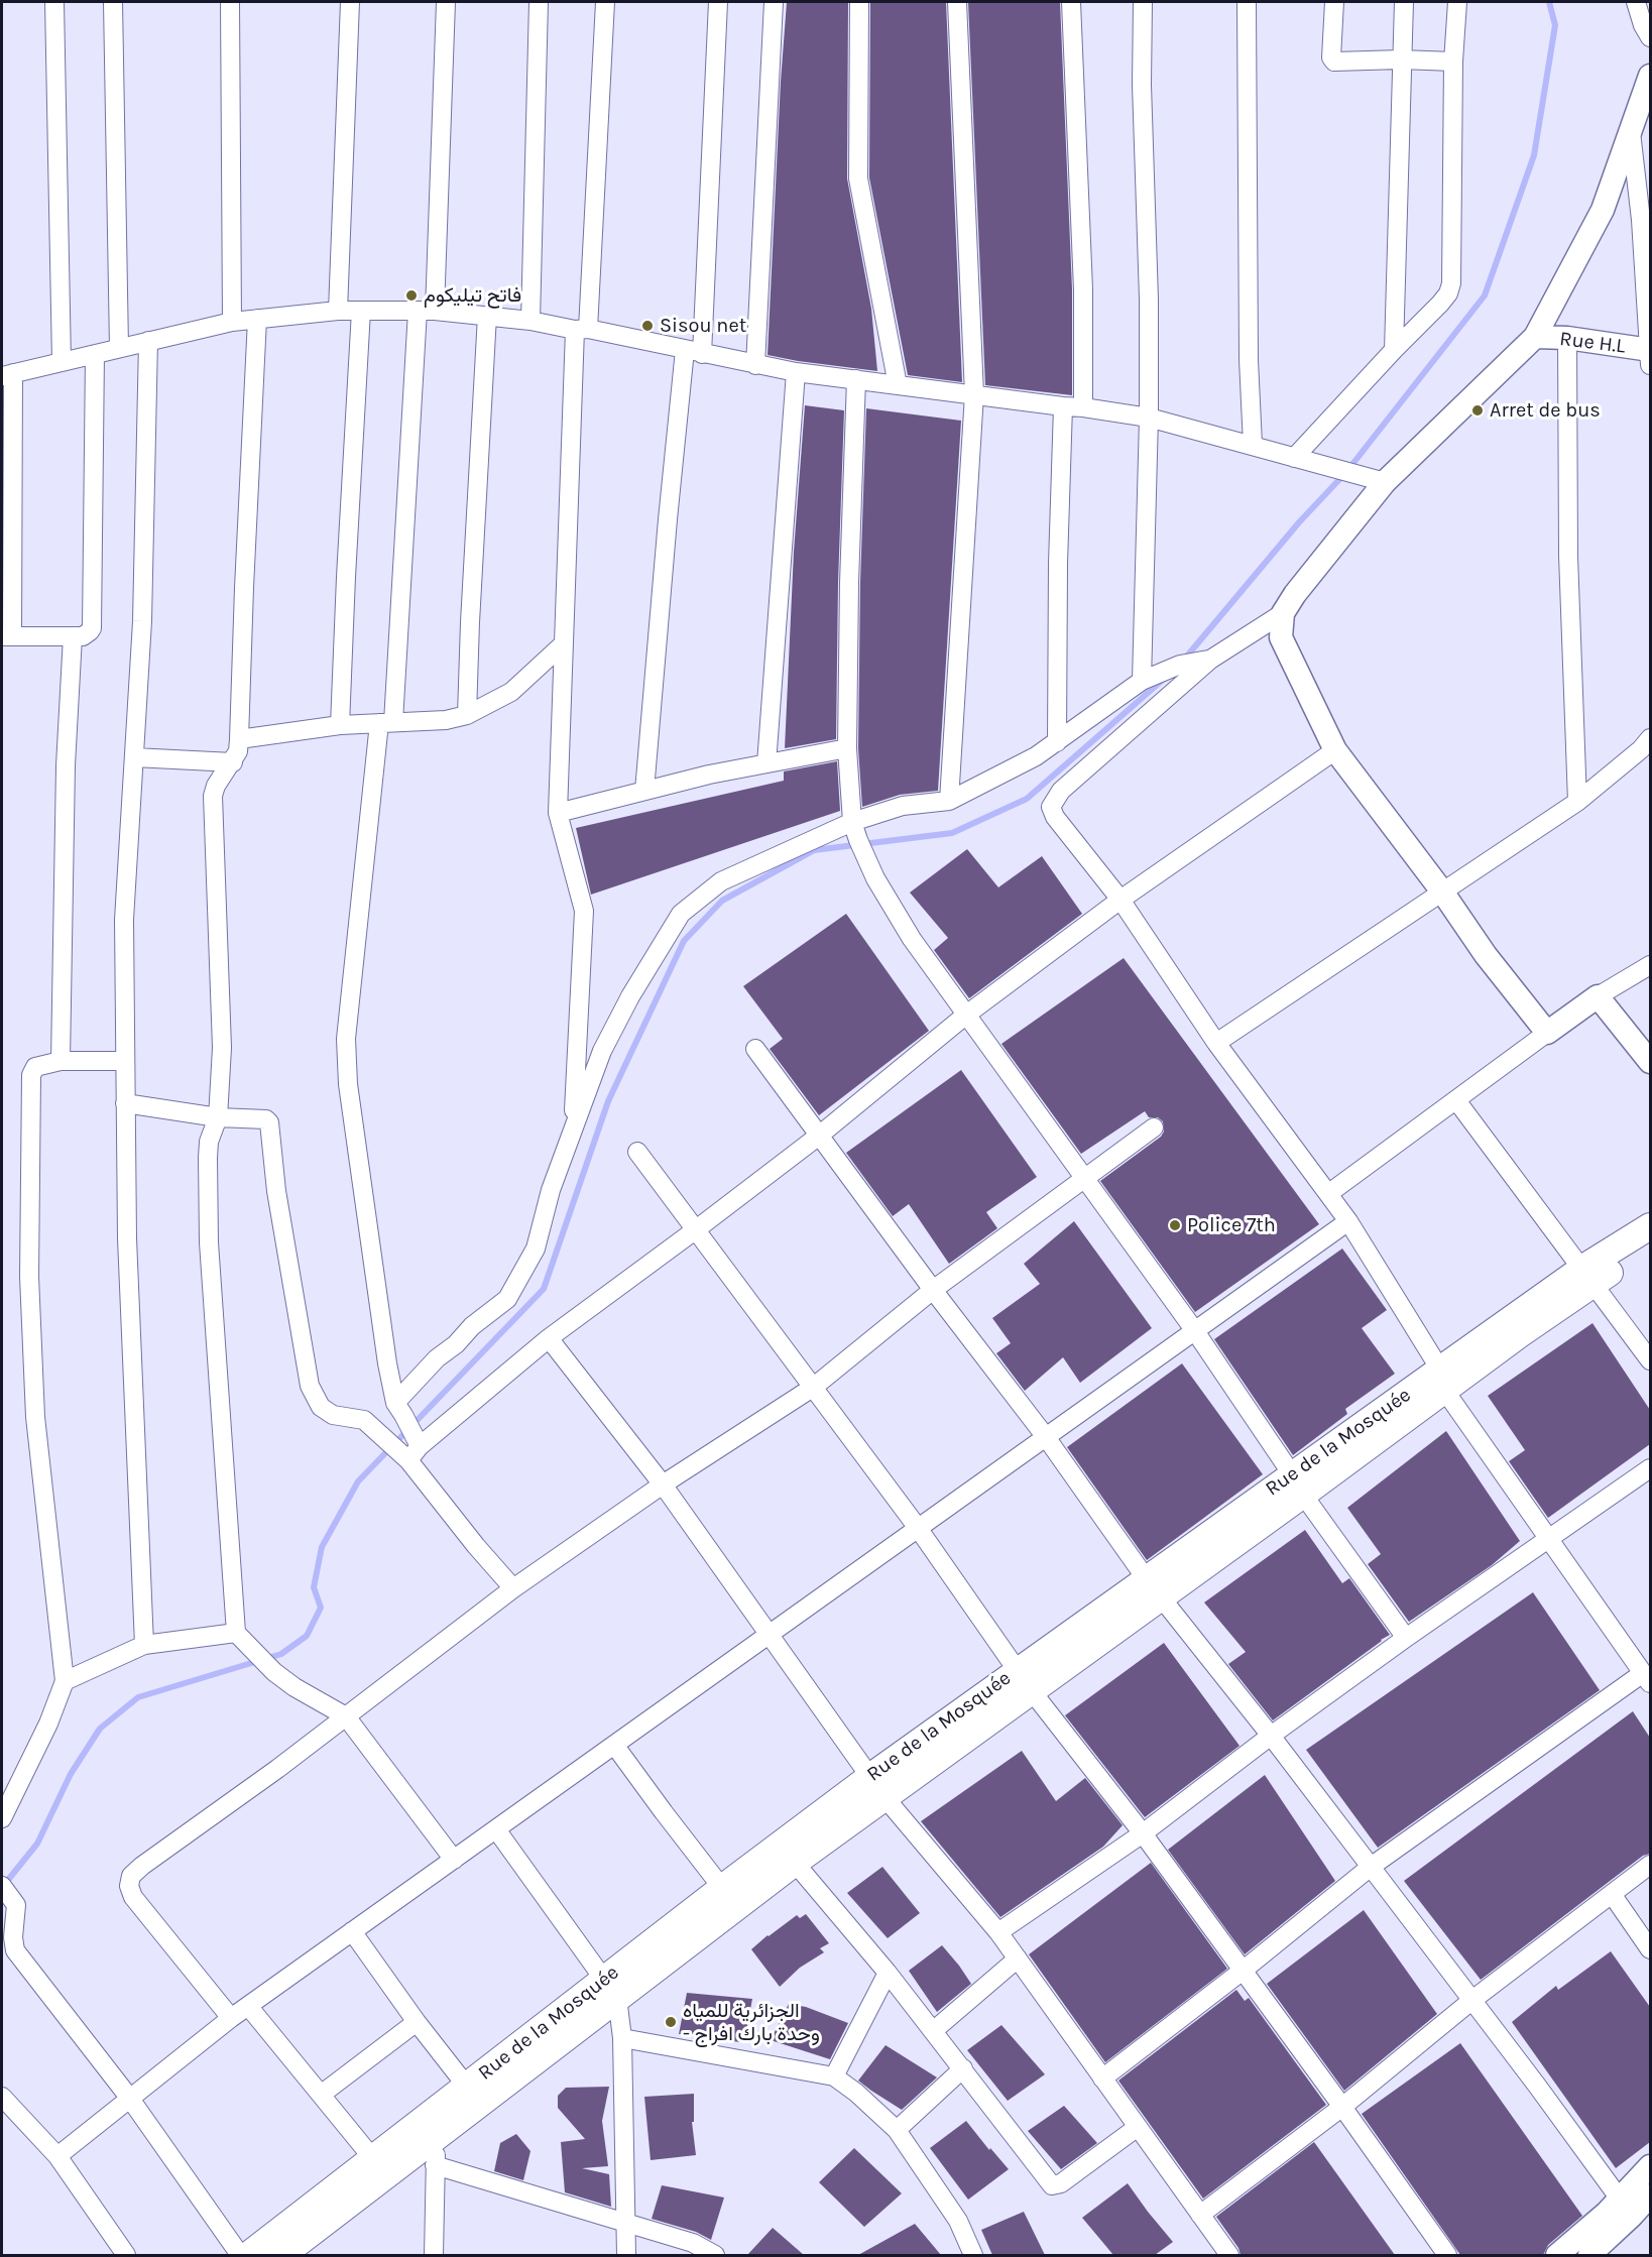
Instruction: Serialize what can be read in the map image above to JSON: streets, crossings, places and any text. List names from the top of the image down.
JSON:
{
  "streets": {
    "main road": ["Rue de la Mosquée"],
    "street": ["Rue H.L"]
  },
  "places": [
    "فاتح تيليكوم",
    "Sisou net",
    "Arret de bus",
    "Police 7th",
    "الجزائرية للمياه - وحدة بارك افراج"
  ]
}
